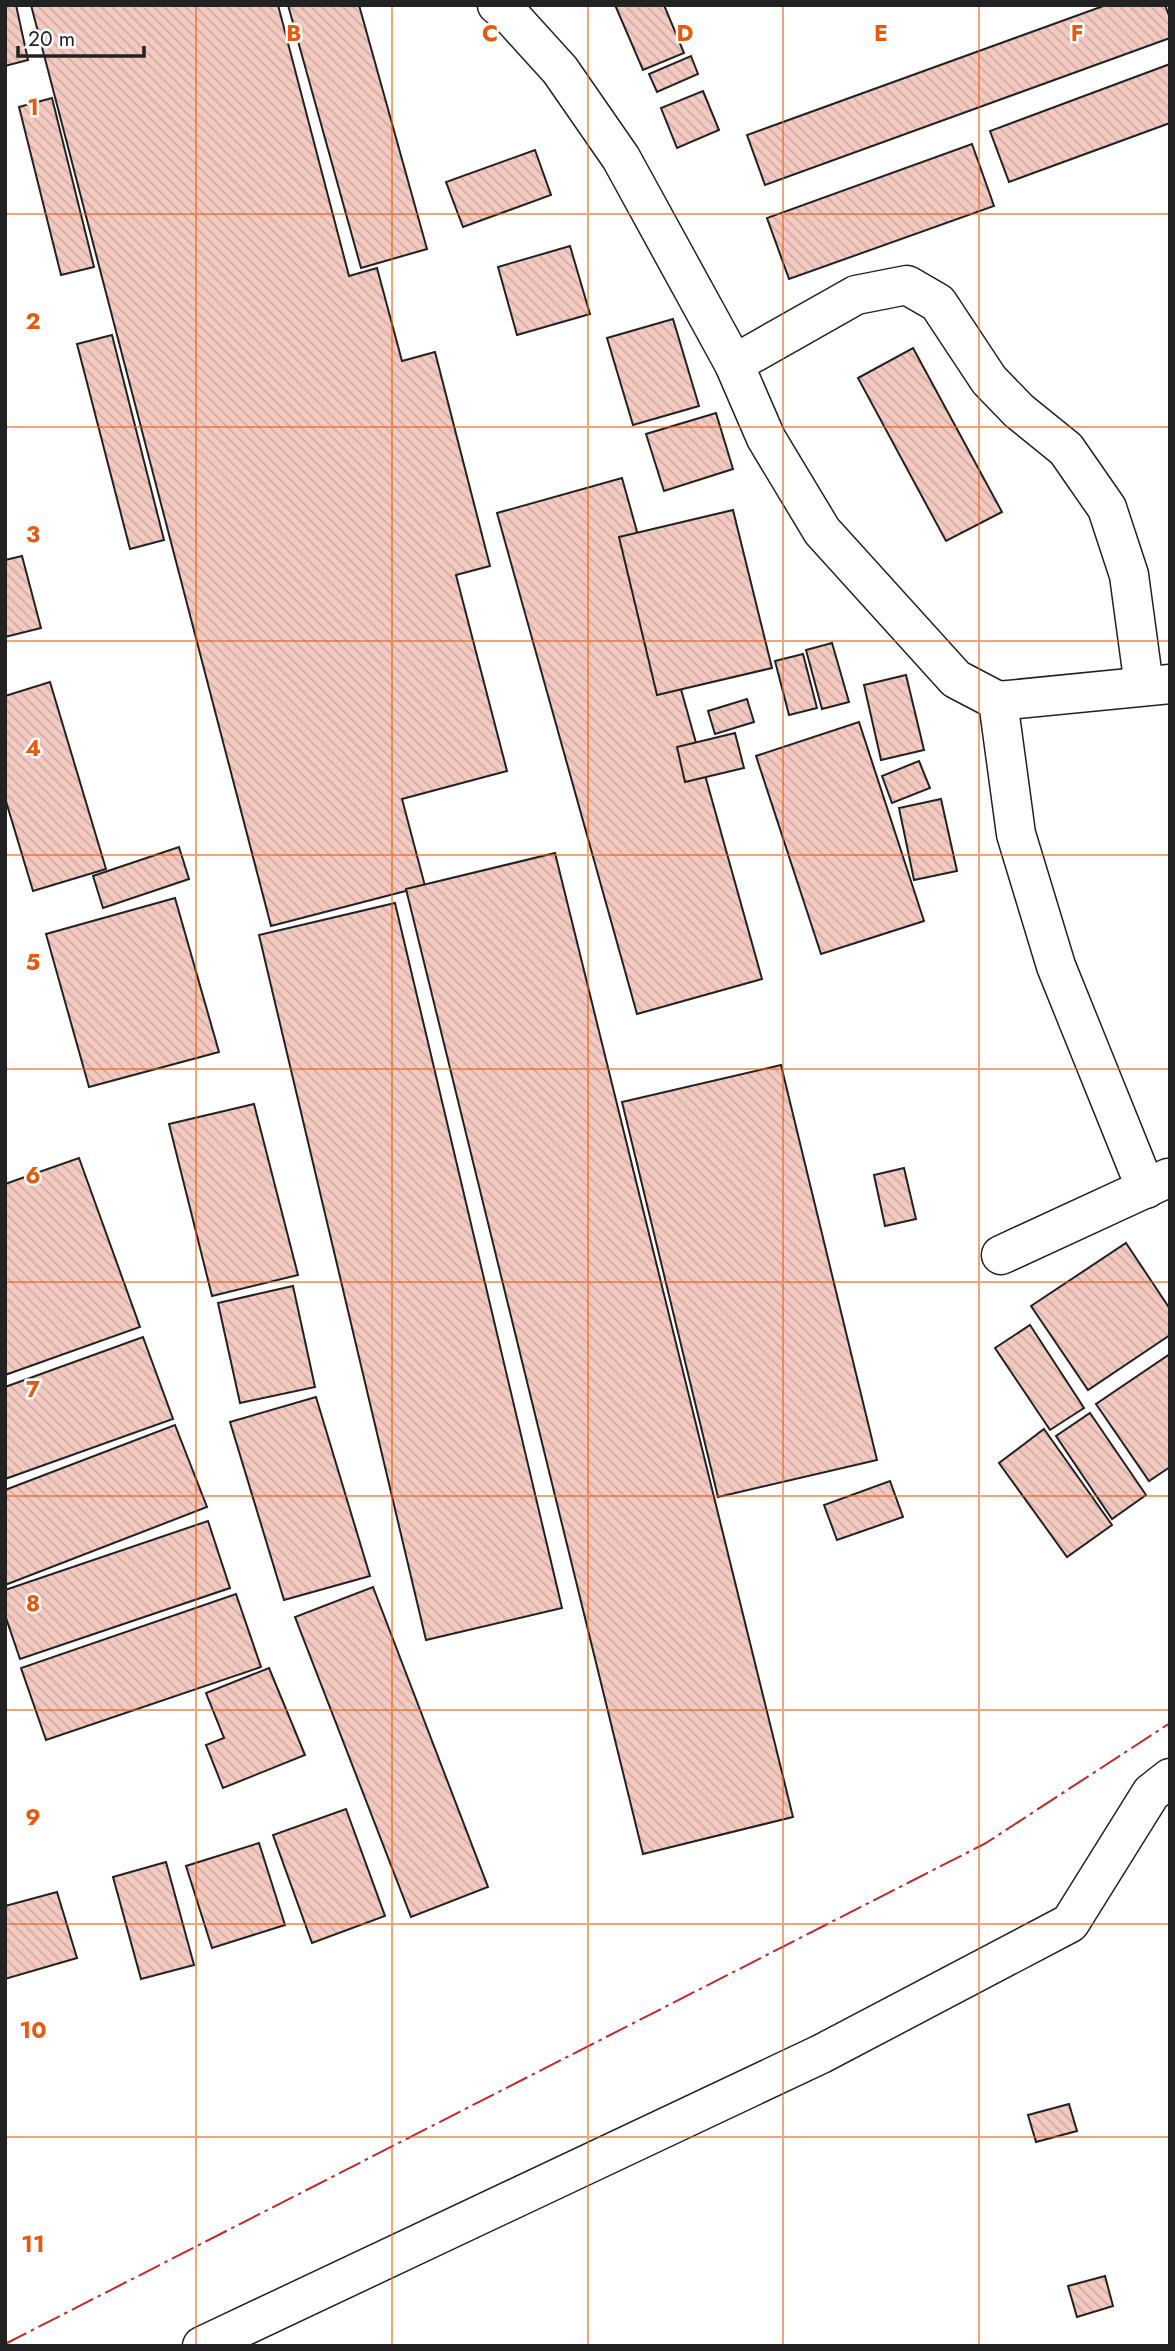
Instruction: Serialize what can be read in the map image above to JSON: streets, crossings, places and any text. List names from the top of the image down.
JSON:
{
  "scale_bar": "20 m",
  "grid": {
    "columns": [
      "B",
      "C",
      "D",
      "E",
      "F"
    ],
    "rows": [
      "1",
      "2",
      "3",
      "4",
      "5",
      "6",
      "7",
      "8",
      "9",
      "10",
      "11"
    ]
  }
}
